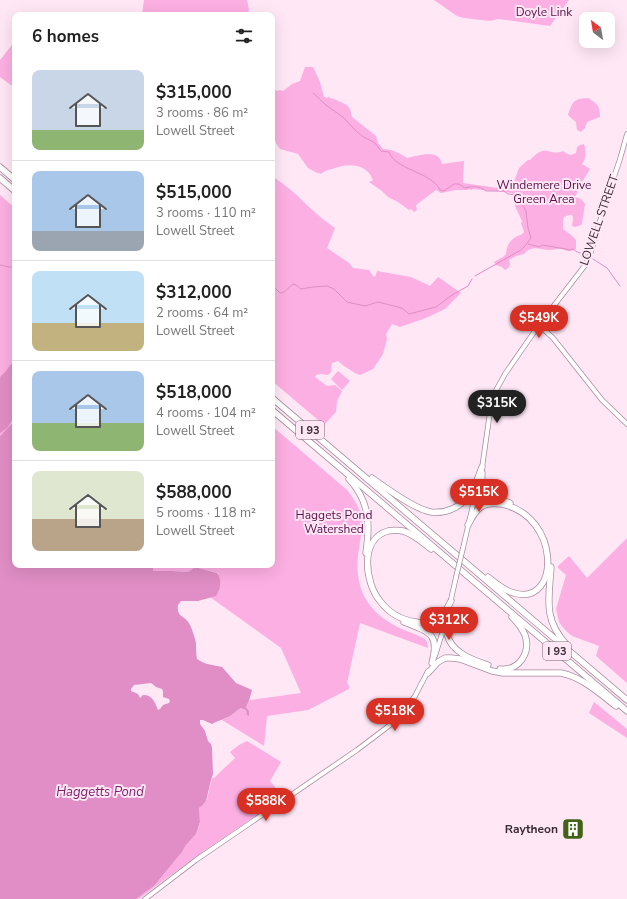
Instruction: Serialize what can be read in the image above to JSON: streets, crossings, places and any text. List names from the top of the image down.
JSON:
{
  "streets": {
    "highway": ["I 93"],
    "main road": ["LOWELL STREET"]
  },
  "water": ["Haggetts Pond"],
  "parks": ["Doyle Link", "Windemere Drive Green Area", "Haggets Pond Watershed"],
  "places": {
    "building": ["Raytheon"]
  },
  "north": "top left",
  "page": {
    "heading": "6 homes",
    "list": [
      {
        "name": "$315,000",
        "note": "3 rooms · 86 m² · Lowell Street"
      },
      {
        "name": "$515,000",
        "note": "3 rooms · 110 m² · Lowell Street"
      },
      {
        "name": "$312,000",
        "note": "2 rooms · 64 m² · Lowell Street"
      },
      {
        "name": "$518,000",
        "note": "4 rooms · 104 m² · Lowell Street"
      },
      {
        "name": "$588,000",
        "note": "5 rooms · 118 m² · Lowell Street"
      }
    ],
    "price": [
      "$549K",
      "$315K",
      "$515K",
      "$312K",
      "$518K",
      "$588K"
    ]
  }
}
